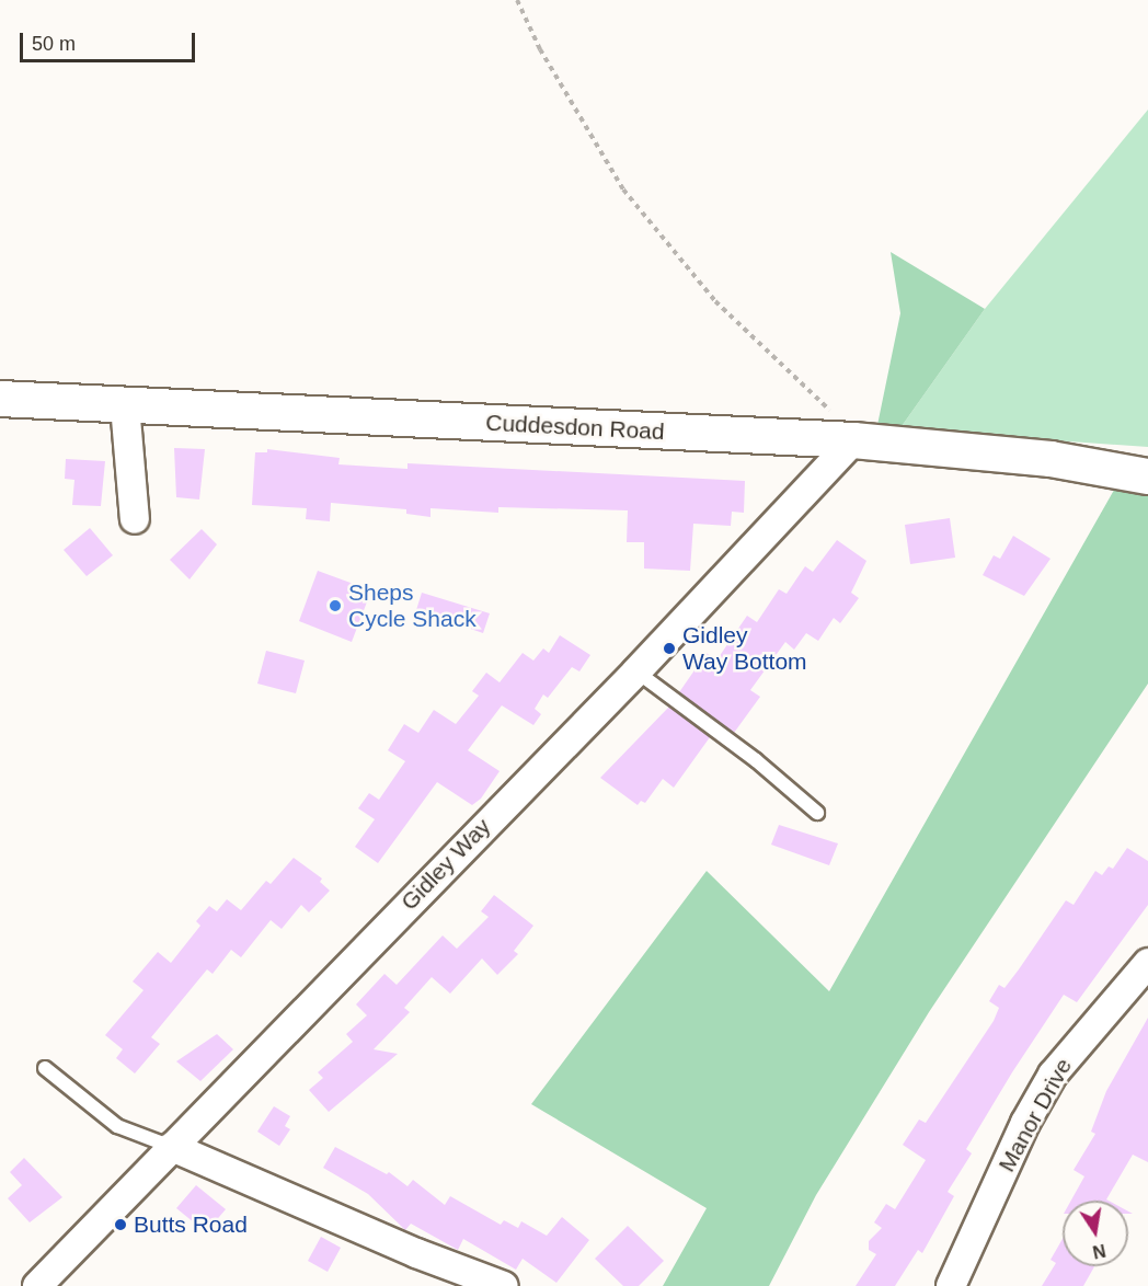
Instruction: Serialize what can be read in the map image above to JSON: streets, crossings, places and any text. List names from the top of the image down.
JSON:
{
  "streets": {
    "street": ["Cuddesdon Road", "Gidley Way", "Manor Drive"]
  },
  "crossings": [
    ["Cuddesdon Road", "Gidley Way"]
  ],
  "places": ["Sheps Cycle Shack", "Gidley Way Bottom", "Butts Road"],
  "scale_bar": "50 m",
  "north": "bottom"
}
